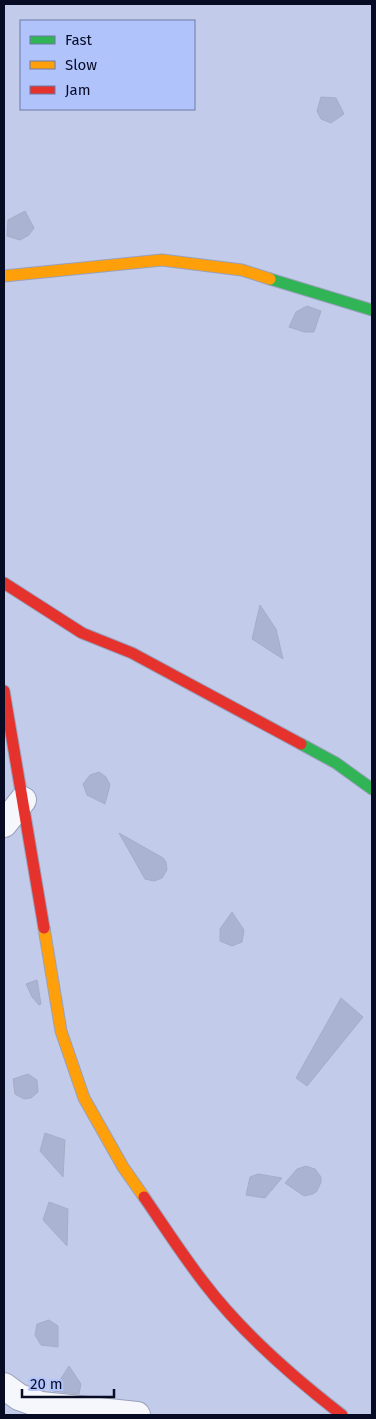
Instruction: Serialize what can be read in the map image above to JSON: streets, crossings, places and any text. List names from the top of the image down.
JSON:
{
  "legend": ["Fast", "Slow", "Jam"],
  "scale_bar": "20 m"
}
